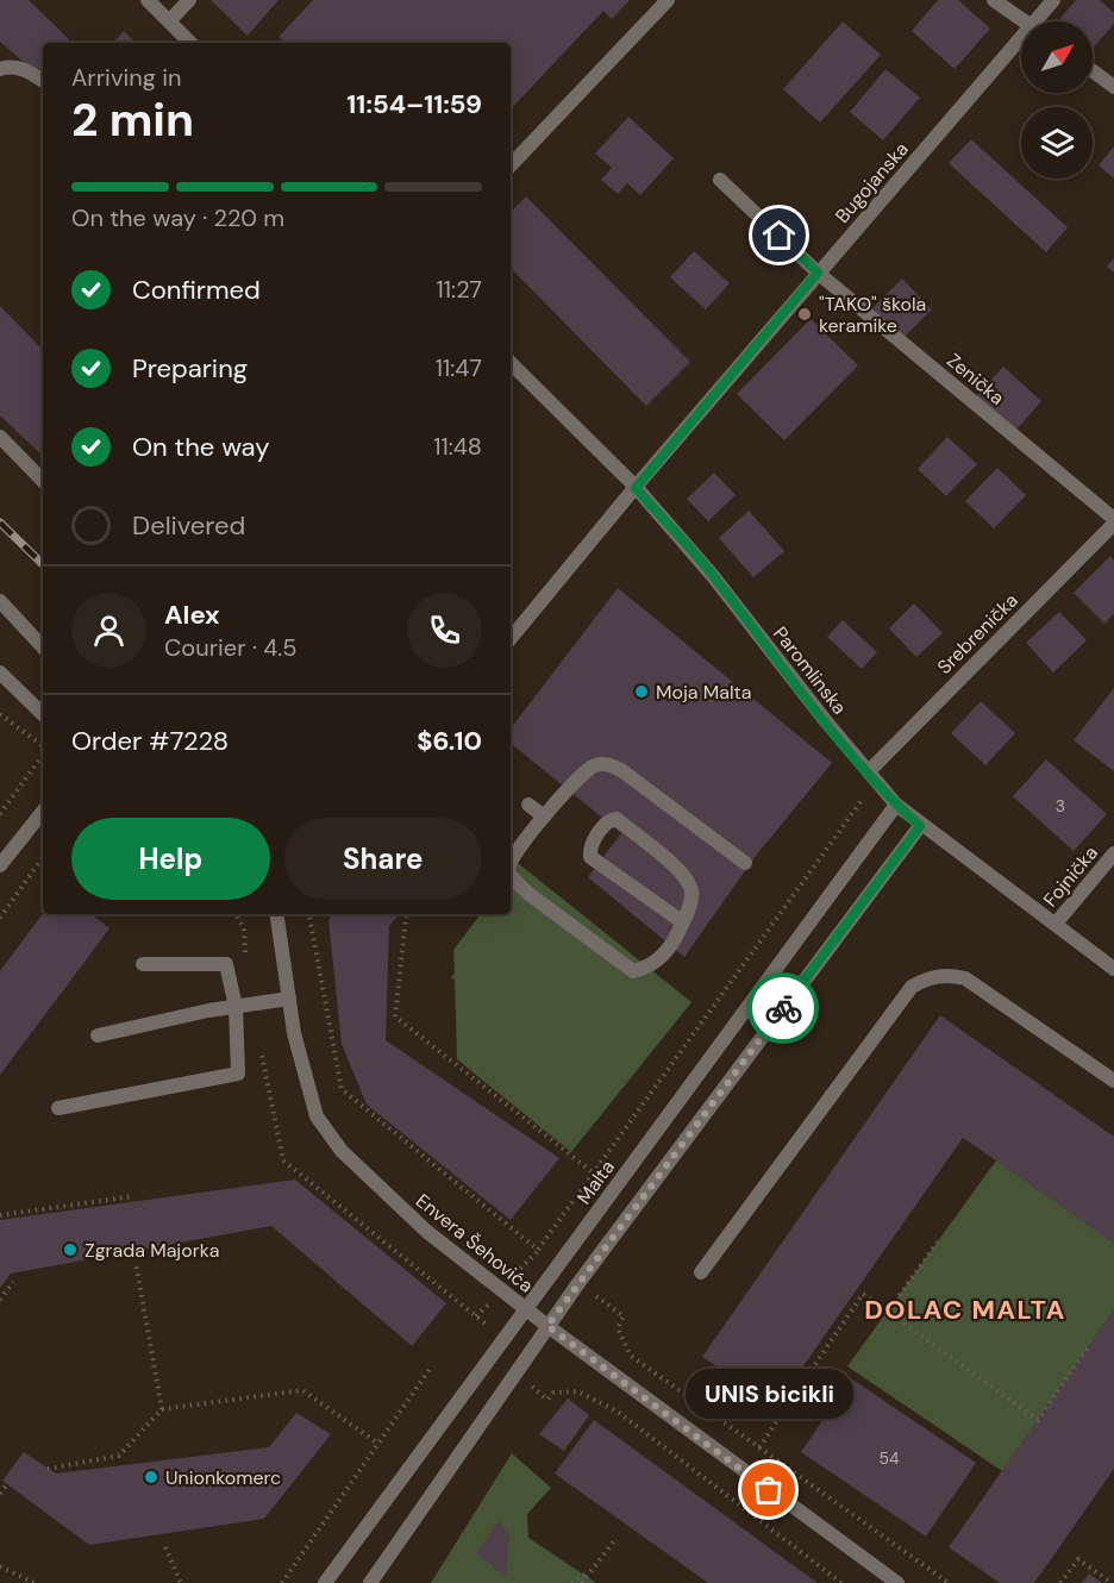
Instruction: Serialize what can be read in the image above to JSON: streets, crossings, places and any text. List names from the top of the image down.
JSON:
{
  "streets": {
    "street": [
      "Bugojanska",
      "Zenička",
      "Srebrenička",
      "Paromlinska",
      "Fojnička",
      "Malta",
      "Envera Šehovića"
    ]
  },
  "crossings": [
    ["Bugojanska", "Zenička"],
    ["Bugojanska", "Paromlinska"],
    ["Zenička", "Srebrenička"],
    ["Srebrenička", "Paromlinska"],
    ["Paromlinska", "Fojnička"],
    ["Paromlinska", "Malta"],
    ["Malta", "Envera Šehovića"]
  ],
  "districts": ["DOLAC MALTA"],
  "places": [
    "\"TAKO\" škola keramike",
    "Moja Malta",
    "Zgrada Majorka",
    "Unionkomerc",
    "UNIS bicikli"
  ],
  "house_numbers": ["3", "54"],
  "north": "top right",
  "page": {
    "heading": ["2 min", "Arriving in", "11:54–11:59"],
    "panel": [
      "Alex",
      "Courier · 4.5",
      "Order #7228",
      "$6.10"
    ],
    "bar": "On the way · 220 m",
    "list": [
      ["Confirmed", "11:27"],
      ["Preparing", "11:47"],
      ["On the way", "11:48"],
      "Delivered"
    ],
    "buttons": ["Help", "Share"],
    "bubble": "UNIS bicikli"
  }
}
